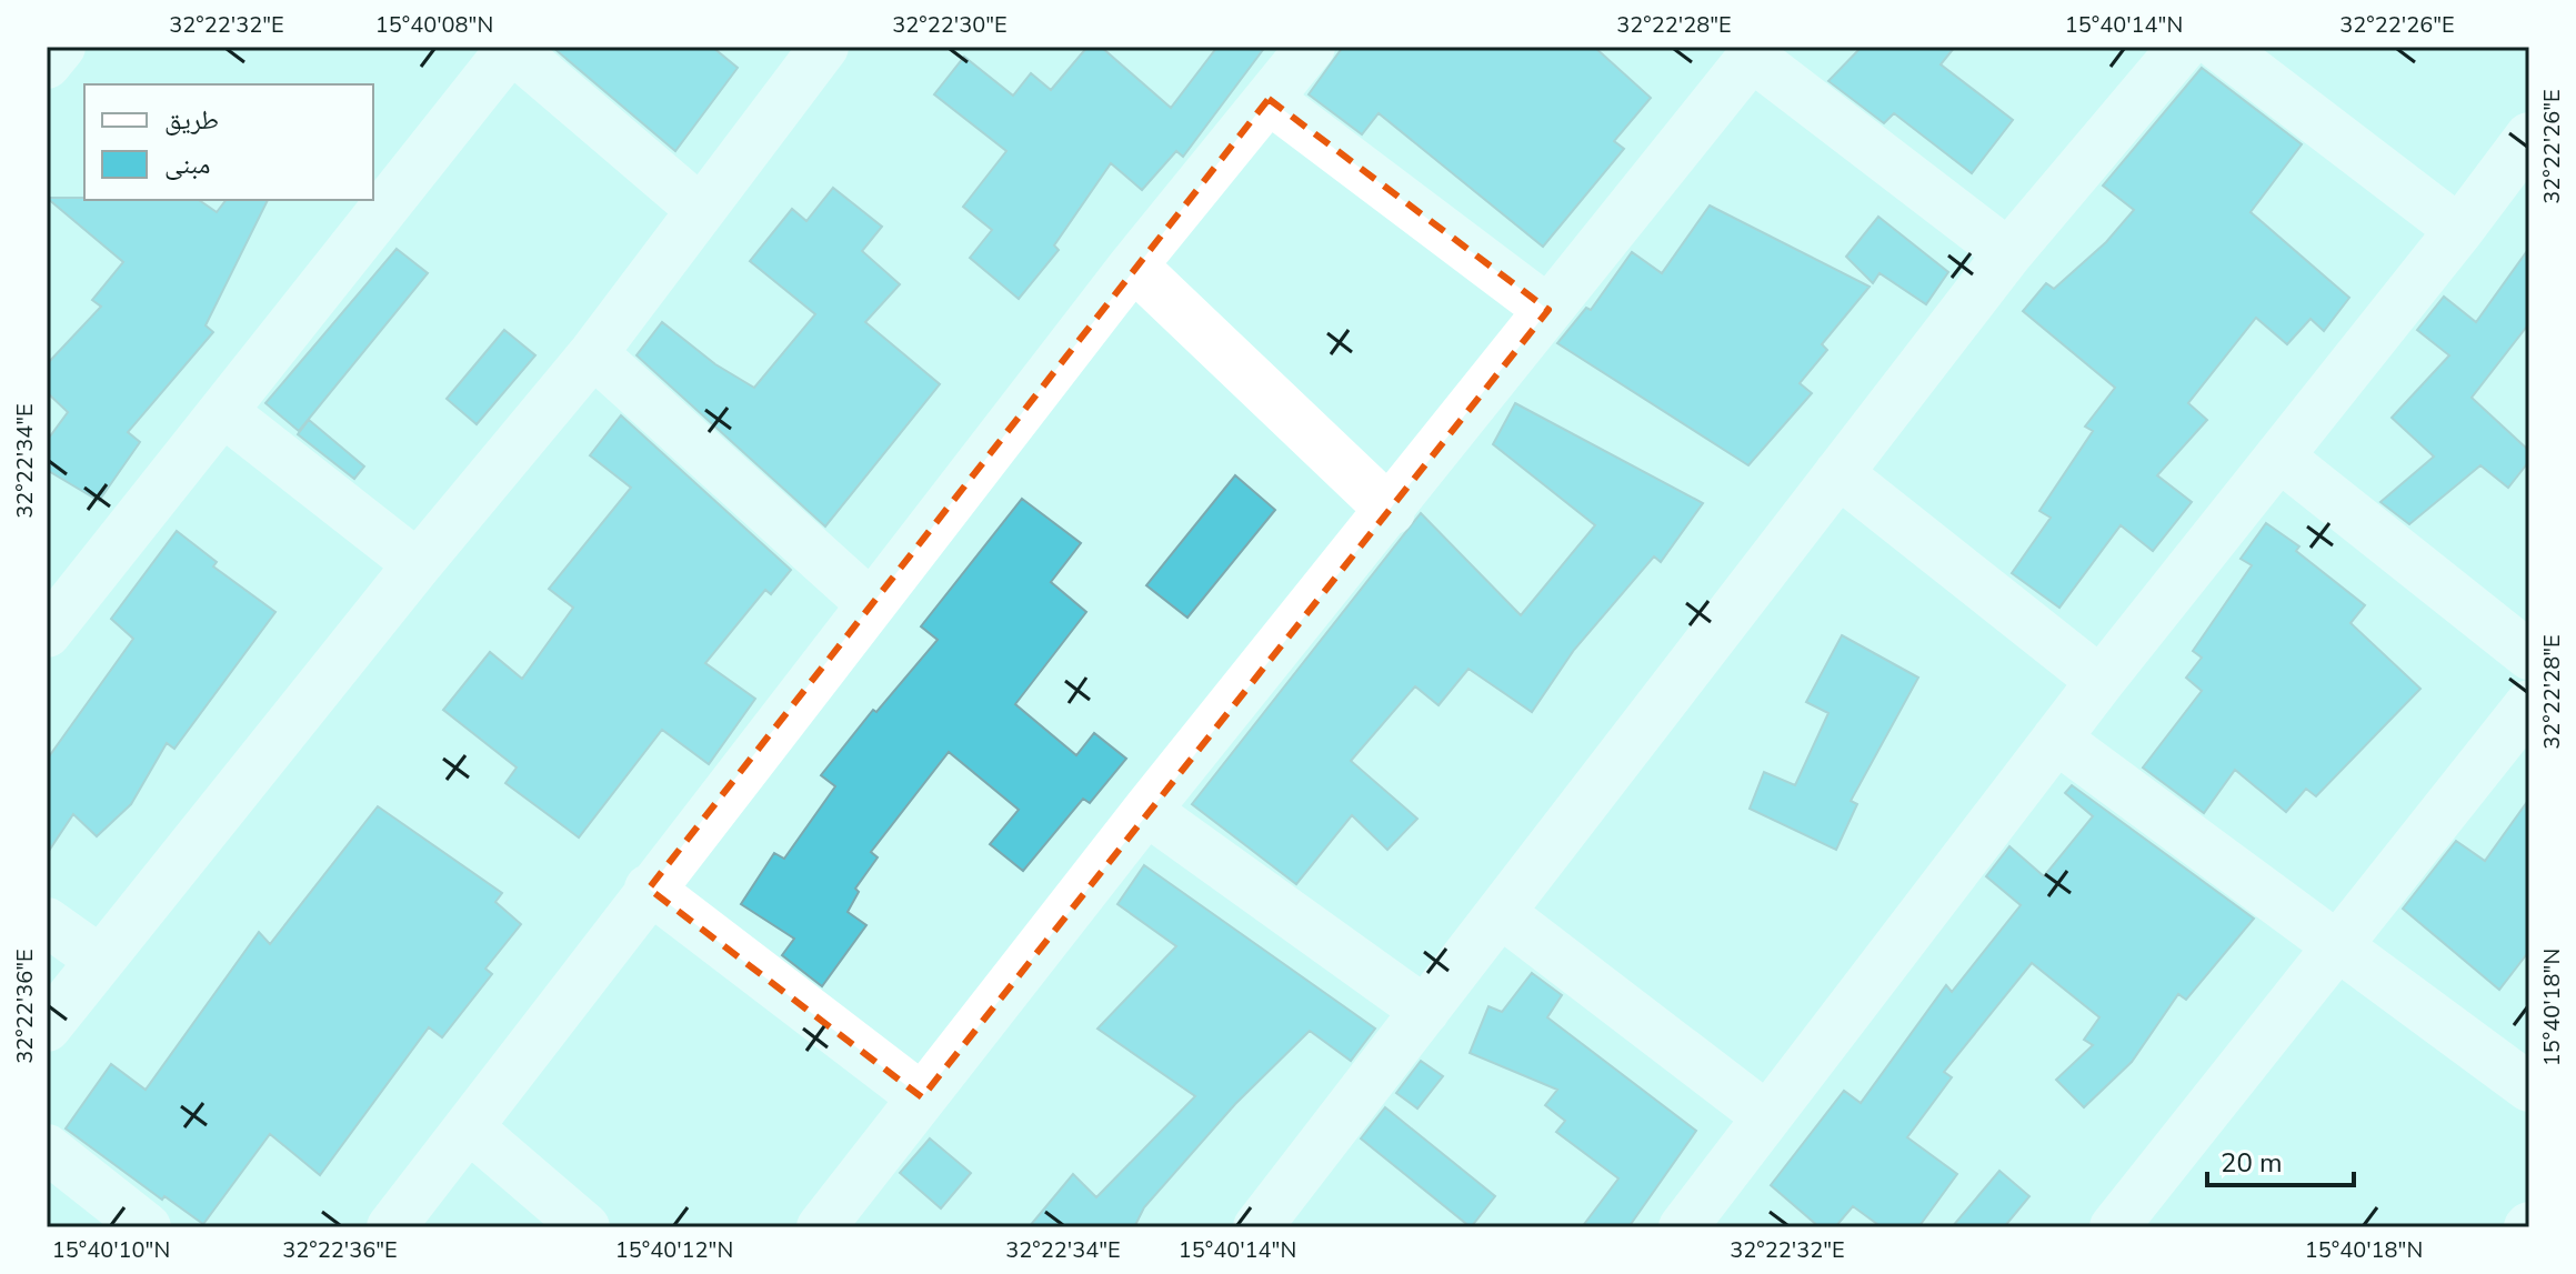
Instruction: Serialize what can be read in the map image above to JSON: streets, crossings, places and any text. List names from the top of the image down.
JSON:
{
  "legend": ["طريق", "مبنى"],
  "scale_bar": "20 m",
  "coordinates": [
    "32°22'32\"E",
    "15°40'08\"N",
    "32°22'30\"E",
    "32°22'28\"E",
    "15°40'14\"N",
    "32°22'26\"E",
    "32°22'34\"E",
    "32°22'36\"E",
    "15°40'18\"N",
    "15°40'10\"N",
    "15°40'12\"N"
  ]
}
